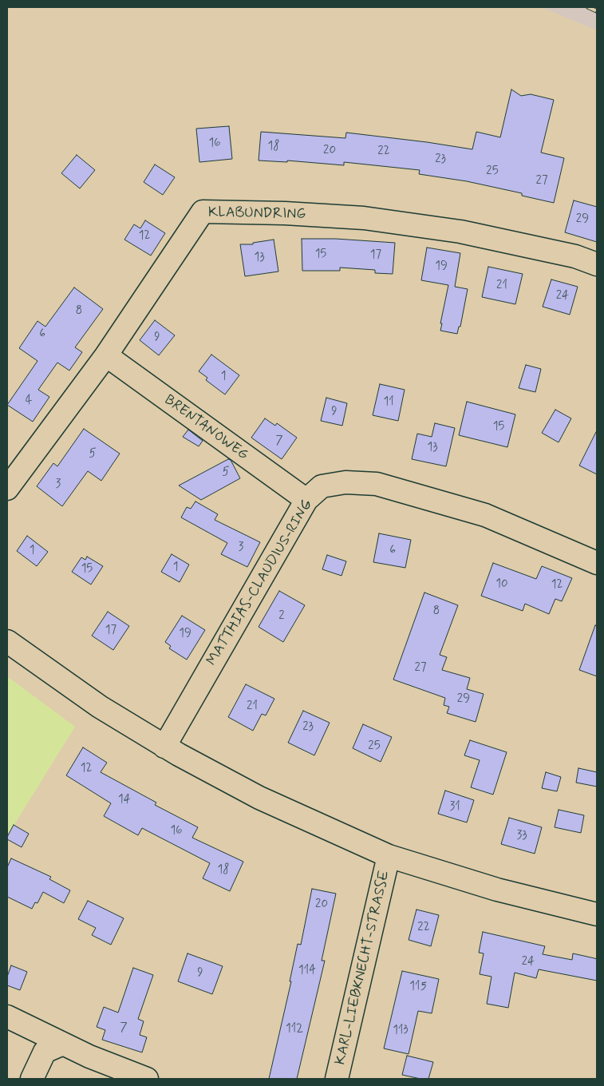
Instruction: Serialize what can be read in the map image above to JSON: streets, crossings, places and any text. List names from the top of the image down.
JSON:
{
  "streets": {
    "street": [
      "KLABUNDRING",
      "BRENTANOWEG",
      "MATTHIAS-CLAUDIUS-RING",
      "KARL-LIEBKNECHT-STRASSE"
    ]
  },
  "crossings": [
    ["KLABUNDRING", "BRENTANOWEG"],
    ["BRENTANOWEG", "MATTHIAS-CLAUDIUS-RING"]
  ],
  "house_numbers": [
    "16",
    "18",
    "20",
    "22",
    "23",
    "25",
    "27",
    "29",
    "12",
    "15",
    "17",
    "13",
    "19",
    "21",
    "24",
    "8",
    "6",
    "9",
    "1",
    "4",
    "11",
    "9",
    "15",
    "7",
    "13",
    "5",
    "5",
    "3",
    "3",
    "1",
    "6",
    "1",
    "15",
    "10",
    "12",
    "8",
    "2",
    "17",
    "19",
    "27",
    "29",
    "21",
    "23",
    "25",
    "12",
    "14",
    "31",
    "16",
    "33",
    "18",
    "20",
    "22",
    "24",
    "114",
    "9",
    "115",
    "7",
    "112",
    "113"
  ]
}
